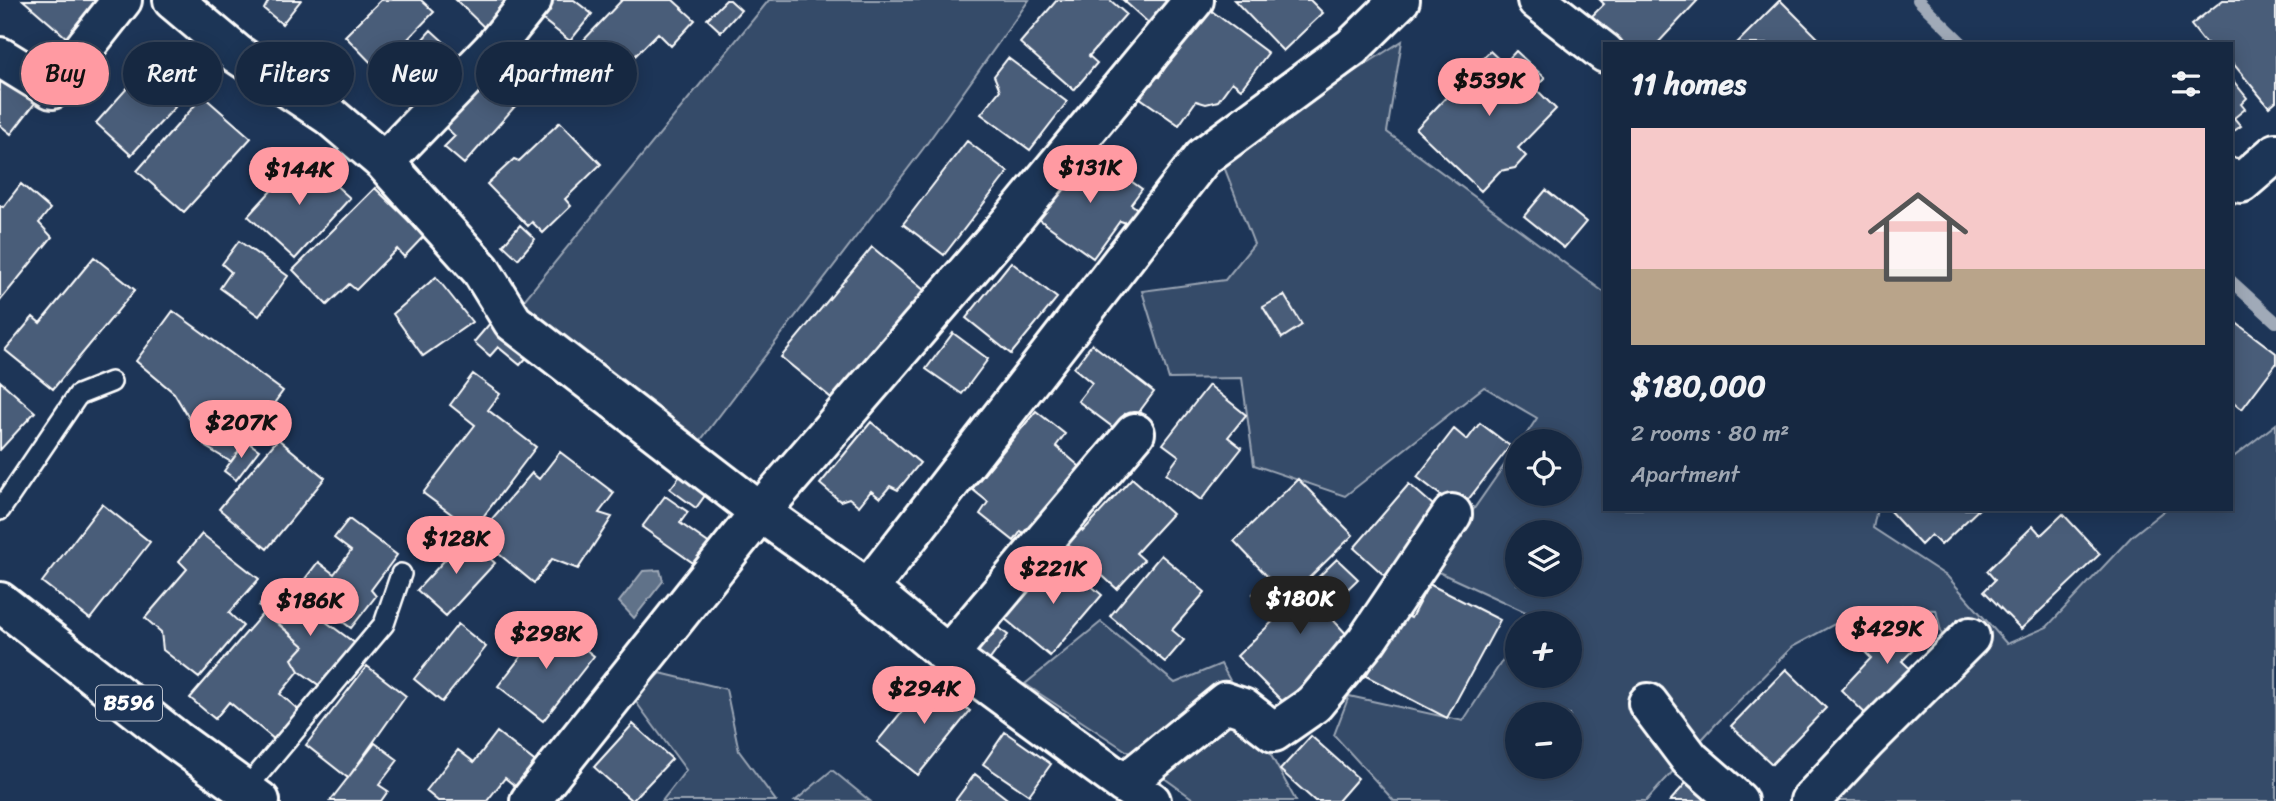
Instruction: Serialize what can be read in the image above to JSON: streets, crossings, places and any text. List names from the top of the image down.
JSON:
{
  "streets": {
    "street": ["B596"]
  },
  "page": {
    "chip": [
      "Buy",
      "Rent",
      "Filters",
      "New",
      "Apartment"
    ],
    "heading": "11 homes",
    "price": [
      "$539K",
      "$131K",
      "$144K",
      "$207K",
      "$128K",
      "$221K",
      "$180K",
      "$186K",
      "$429K",
      "$298K",
      "$294K"
    ],
    "list": [
      {
        "name": "$180,000",
        "note": "2 rooms · 80 m² · Apartment"
      }
    ],
    "map_buttons": ["+", "−"]
  }
}
